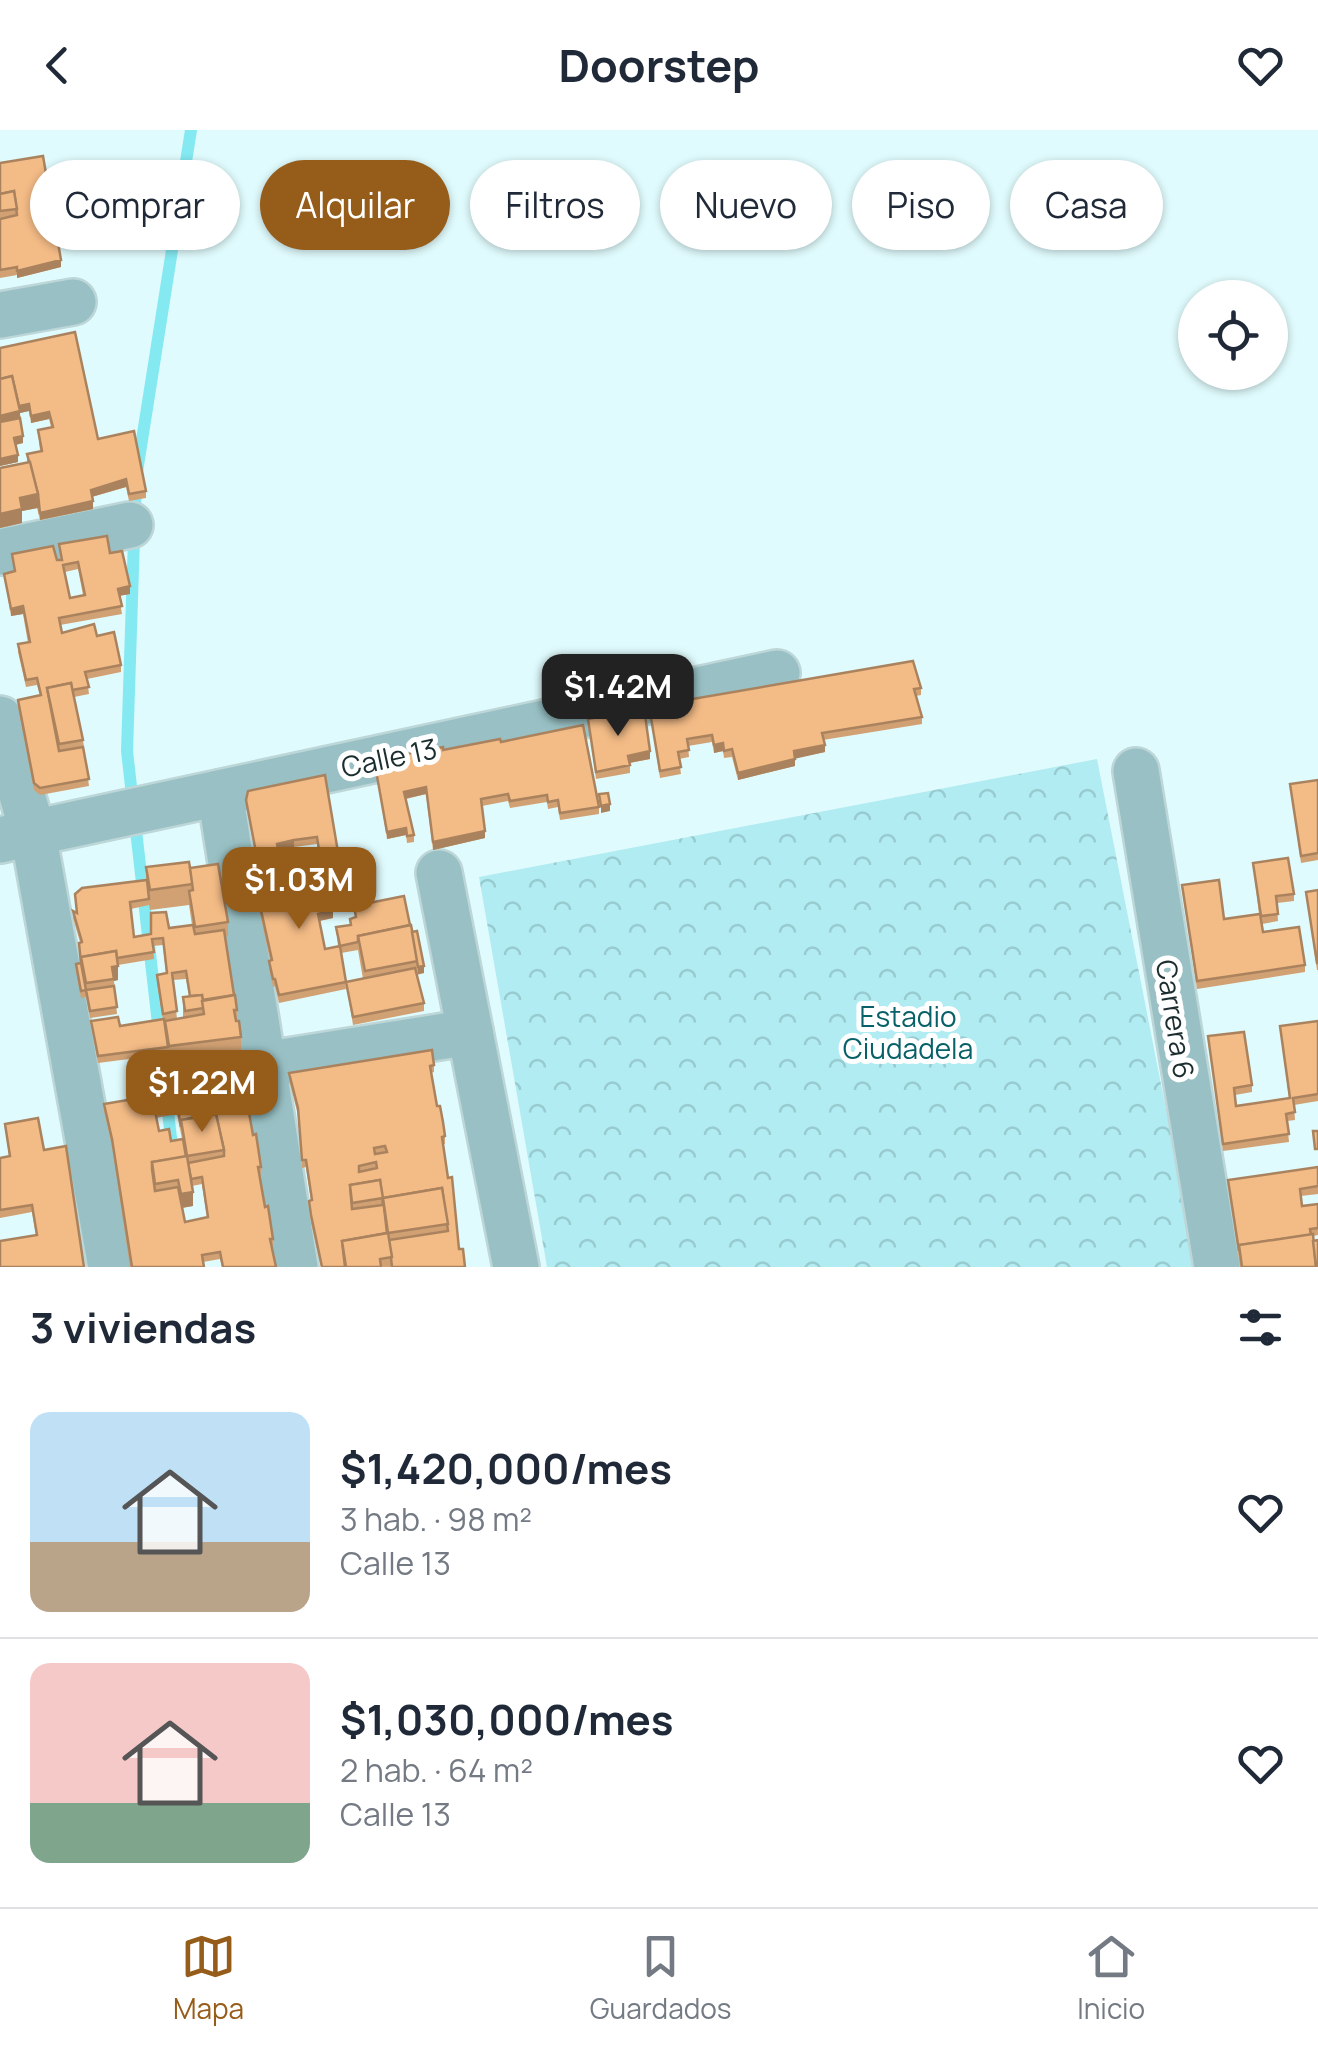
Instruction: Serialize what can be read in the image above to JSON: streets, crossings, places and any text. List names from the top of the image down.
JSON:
{
  "streets": {
    "street": ["Calle 13", "Carrera 6"]
  },
  "parks": ["Estadio Ciudadela"],
  "page": {
    "header": "Doorstep",
    "chip": [
      "Comprar",
      "Alquilar",
      "Filtros",
      "Nuevo",
      "Piso",
      "Casa"
    ],
    "price": ["$1.42M", "$1.03M", "$1.22M"],
    "heading": "3 viviendas",
    "list": [
      {
        "name": "$1,420,000/mes",
        "note": "3 hab. · 98 m² · Calle 13"
      },
      {
        "name": "$1,030,000/mes",
        "note": "2 hab. · 64 m² · Calle 13"
      }
    ],
    "tabs": ["Mapa", "Guardados", "Inicio"]
  }
}
